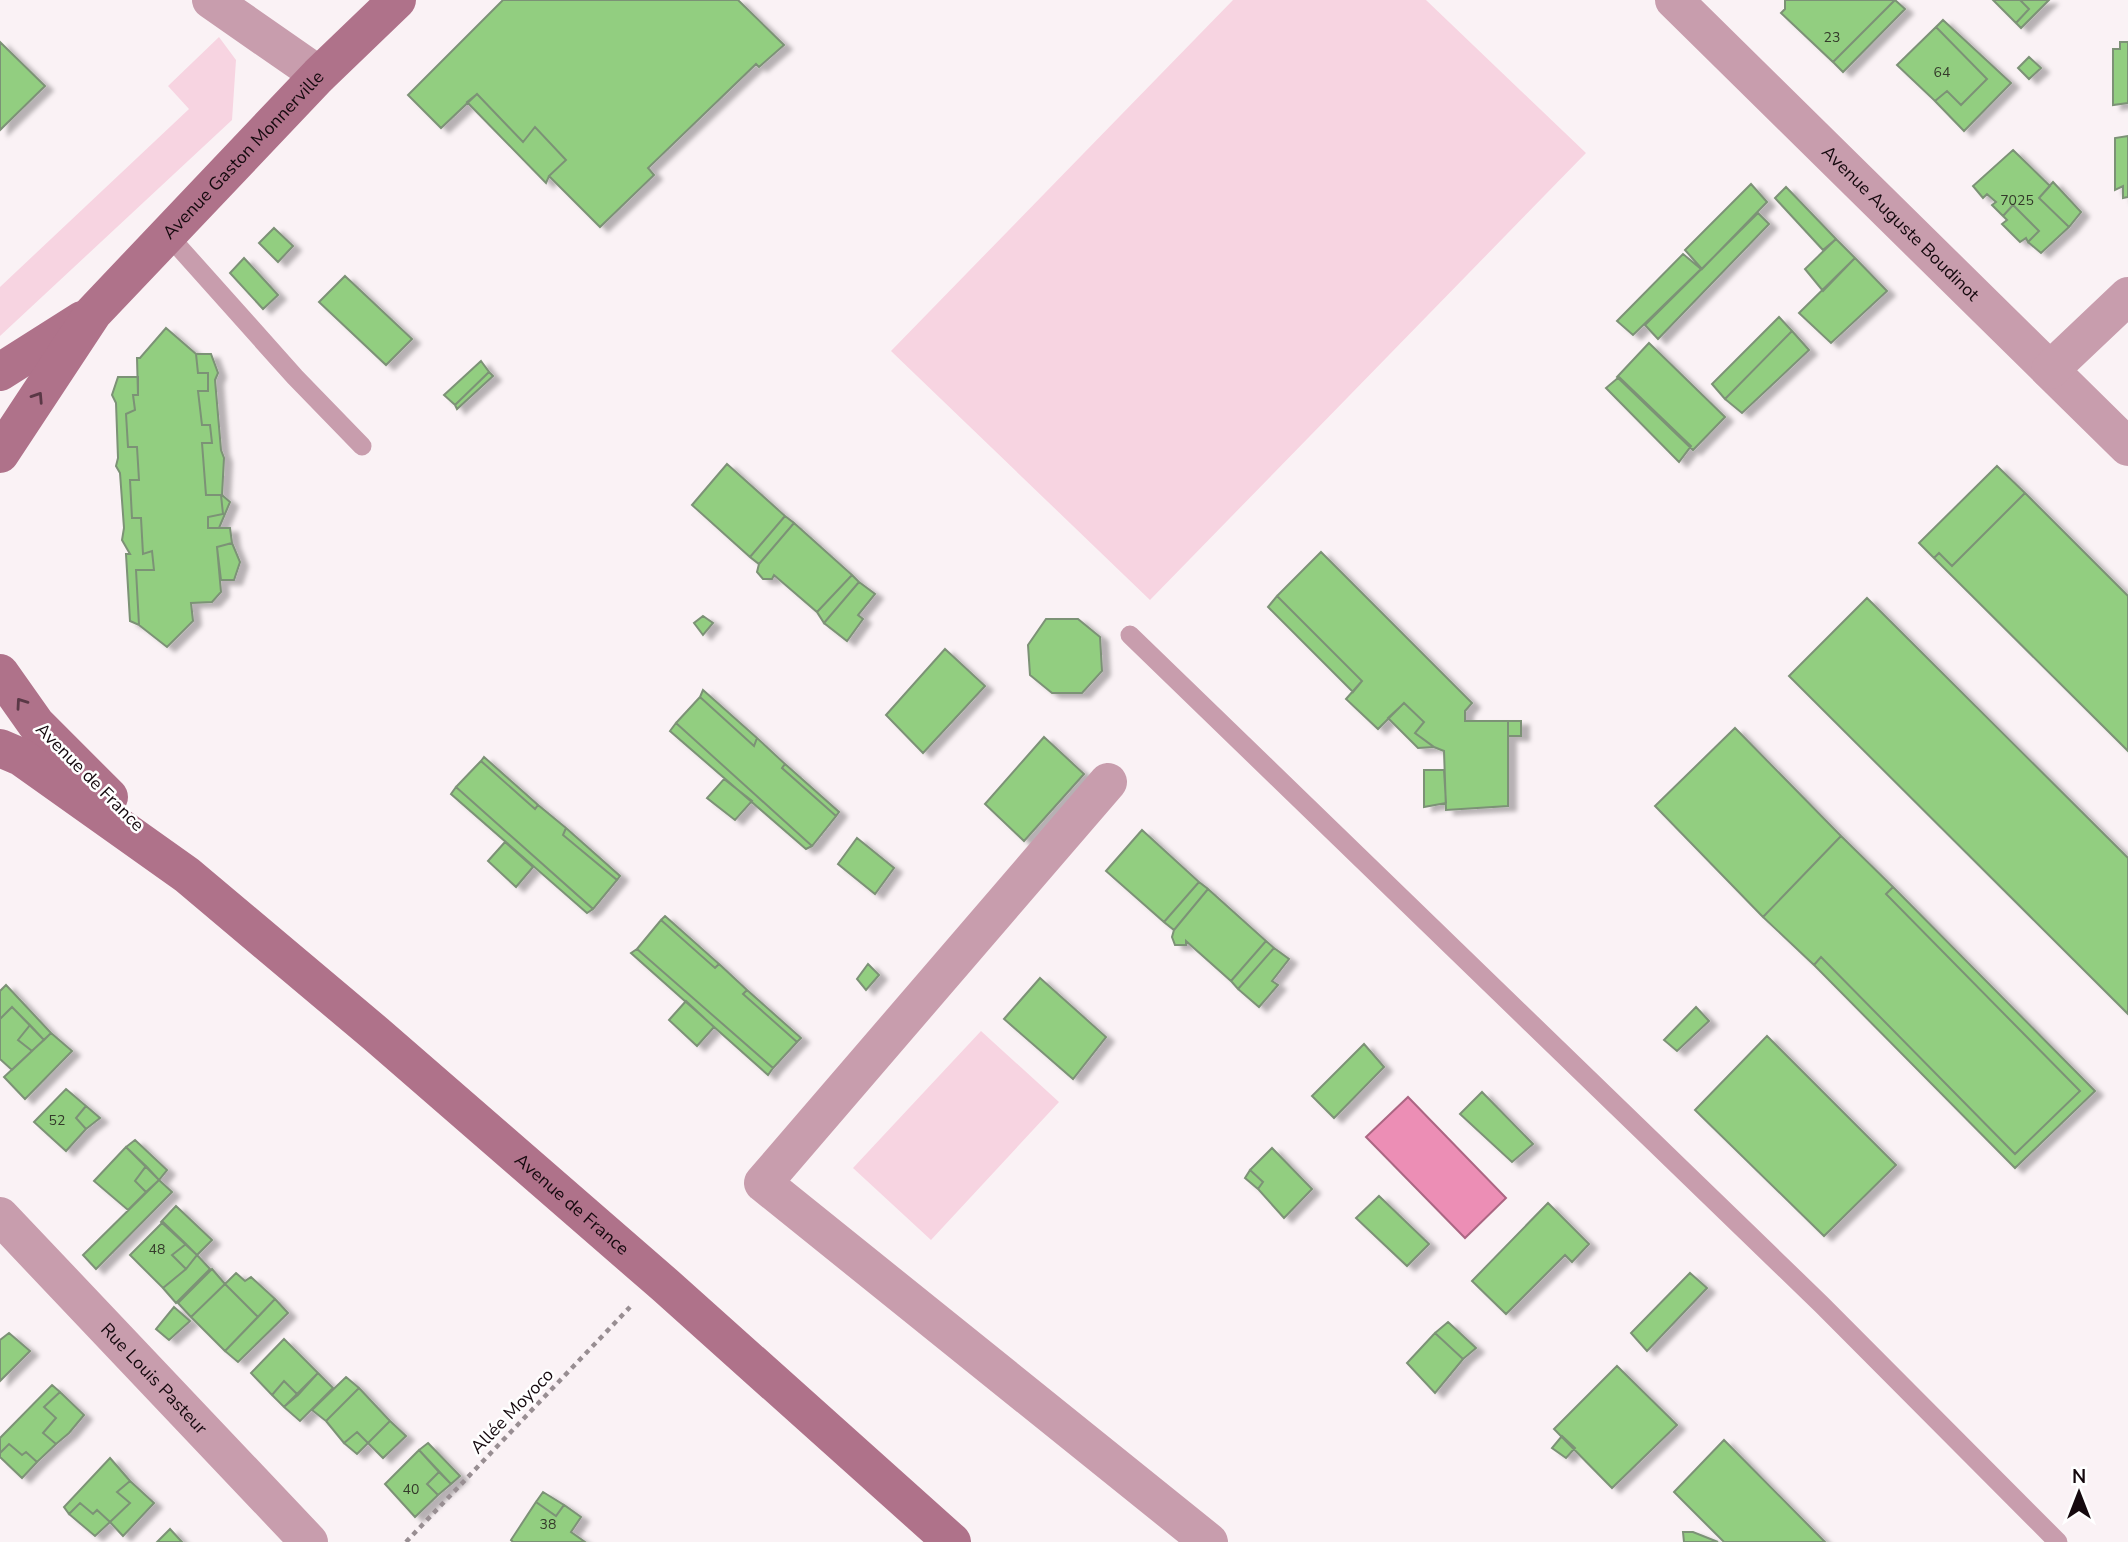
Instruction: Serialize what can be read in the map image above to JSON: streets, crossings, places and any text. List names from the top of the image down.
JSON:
{
  "streets": {
    "main road": ["Avenue Gaston Monnerville", "Avenue de France"],
    "street": ["Avenue Auguste Boudinot", "Rue Louis Pasteur"],
    "path": ["Allée Moyoco"]
  },
  "house_numbers": [
    "23",
    "64",
    "7025",
    "52",
    "48",
    "40",
    "38"
  ],
  "north": "top"
}
